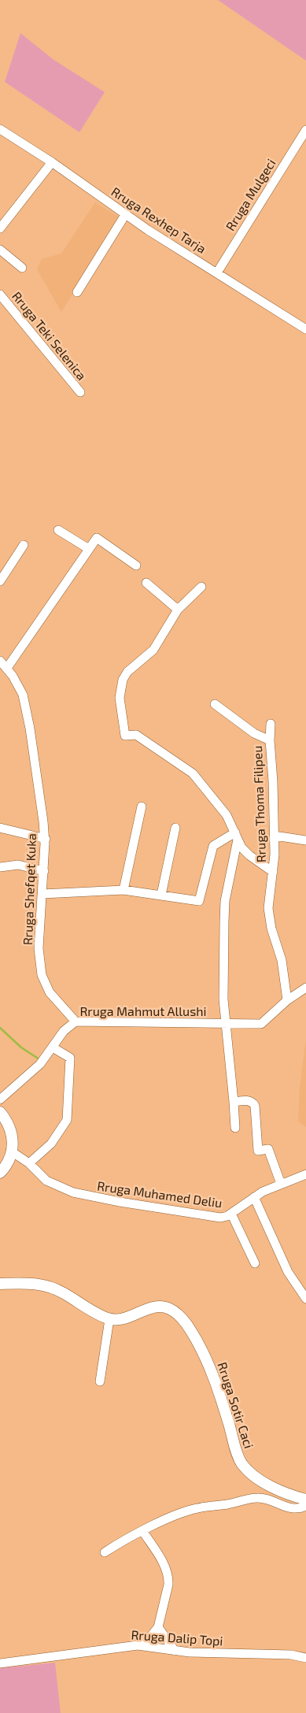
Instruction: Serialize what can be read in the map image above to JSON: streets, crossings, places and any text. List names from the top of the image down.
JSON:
{
  "streets": {
    "main road": ["Rruga Sotir Caci"],
    "street": [
      "Rruga Mulgeci",
      "Rruga Rexhep Tarja",
      "Rruga Teki Selenica",
      "Rruga Thoma Filipeu",
      "Rruga Shefqet Kuka",
      "Rruga Mahmut Allushi",
      "Rruga Muhamed Deliu",
      "Rruga Dalip Topi"
    ]
  },
  "crossings": [
    ["Rruga Mulgeci", "Rruga Rexhep Tarja"],
    ["Rruga Thoma Filipeu", "Rruga Mahmut Allushi"],
    ["Rruga Shefqet Kuka", "Rruga Mahmut Allushi"]
  ]
}
